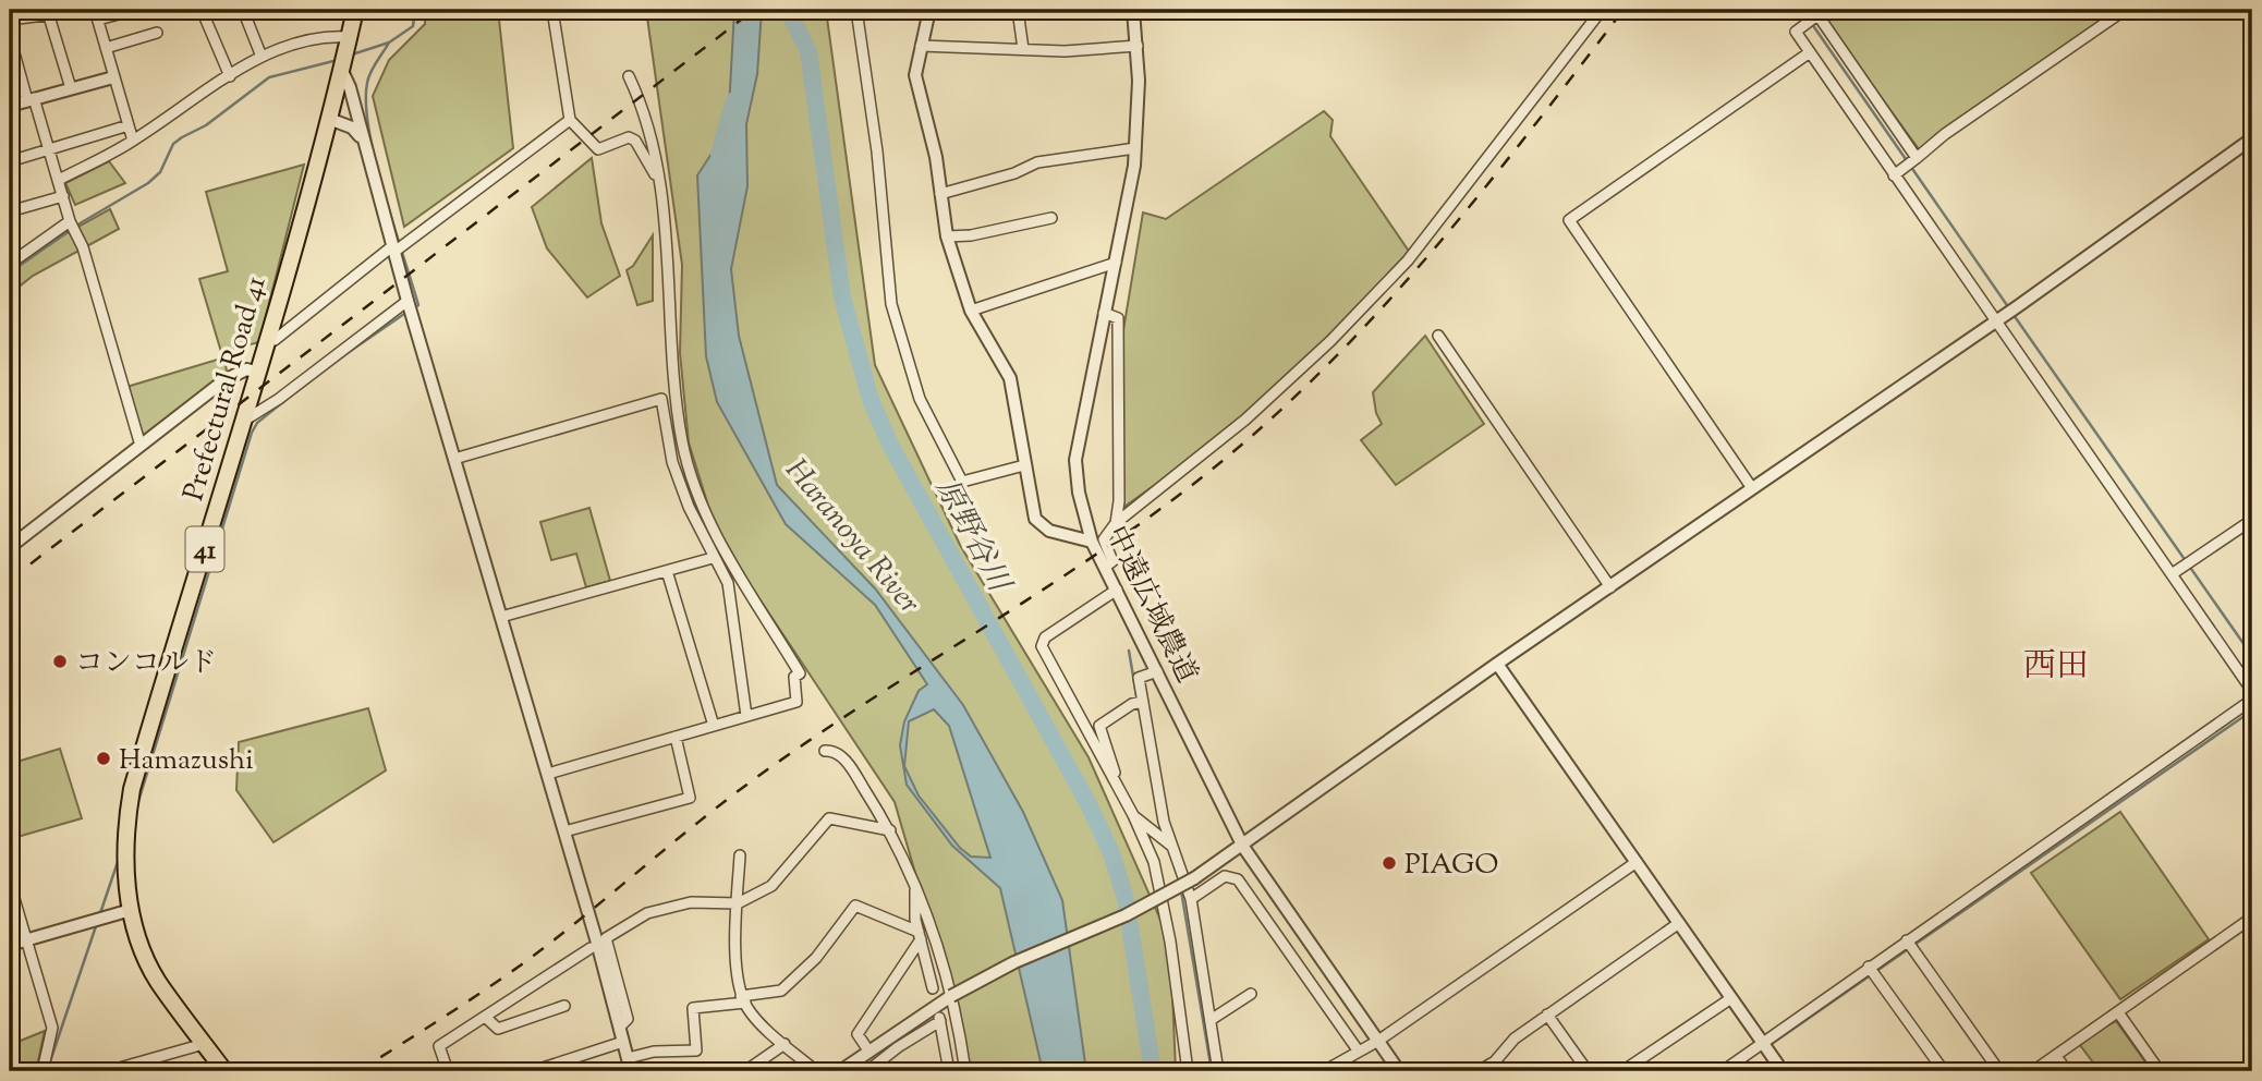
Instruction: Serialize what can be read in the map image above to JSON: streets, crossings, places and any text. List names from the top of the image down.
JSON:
{
  "streets": {
    "main road": ["Prefectural Road 41", "41"],
    "street": ["中遠広域農道"]
  },
  "districts": ["西田"],
  "water": ["原野谷川", "Haranoya River"],
  "places": ["コンコルド", "Hamazushi", "PIAGO"]
}
